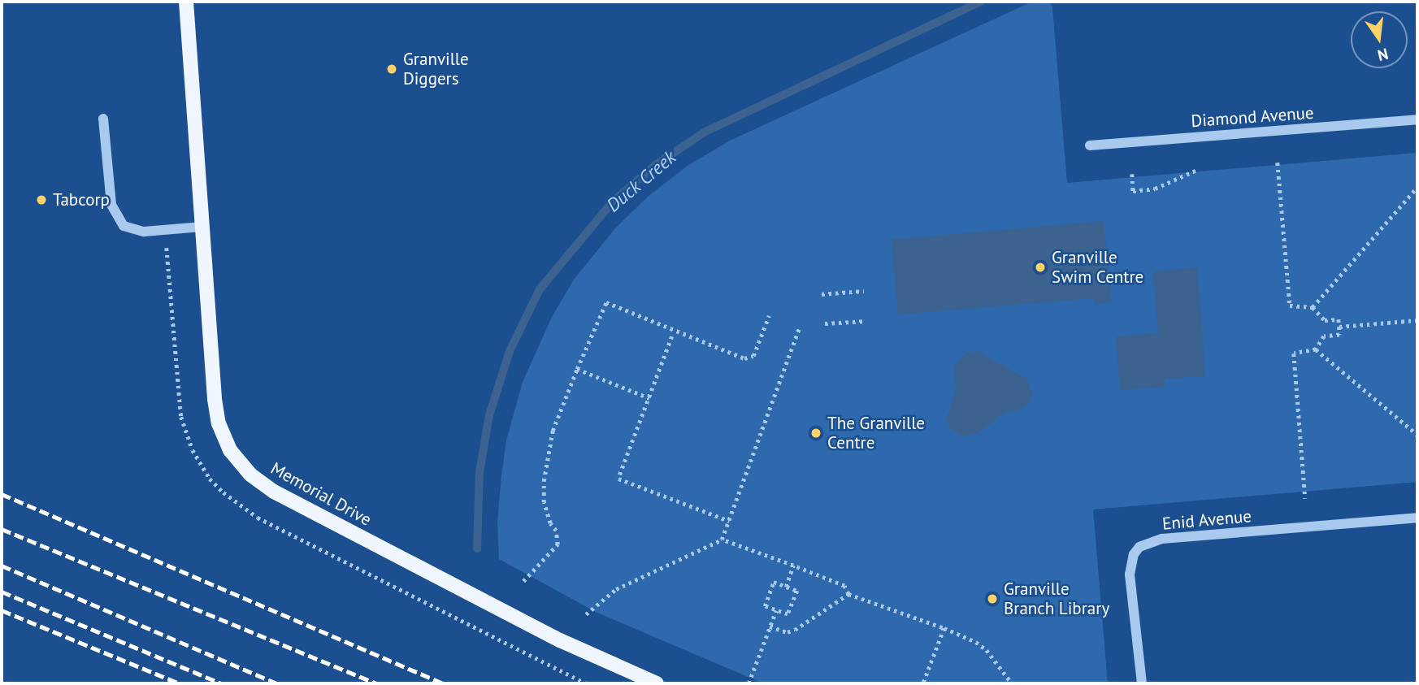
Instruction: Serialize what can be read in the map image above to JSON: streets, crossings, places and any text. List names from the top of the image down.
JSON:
{
  "streets": {
    "main road": ["Memorial Drive"],
    "street": ["Diamond Avenue", "Enid Avenue"]
  },
  "water": ["Duck Creek"],
  "places": [
    "Granville Diggers",
    "Tabcorp",
    "Granville Swim Centre",
    "The Granville Centre",
    "Granville Branch Library"
  ],
  "north": "bottom"
}
